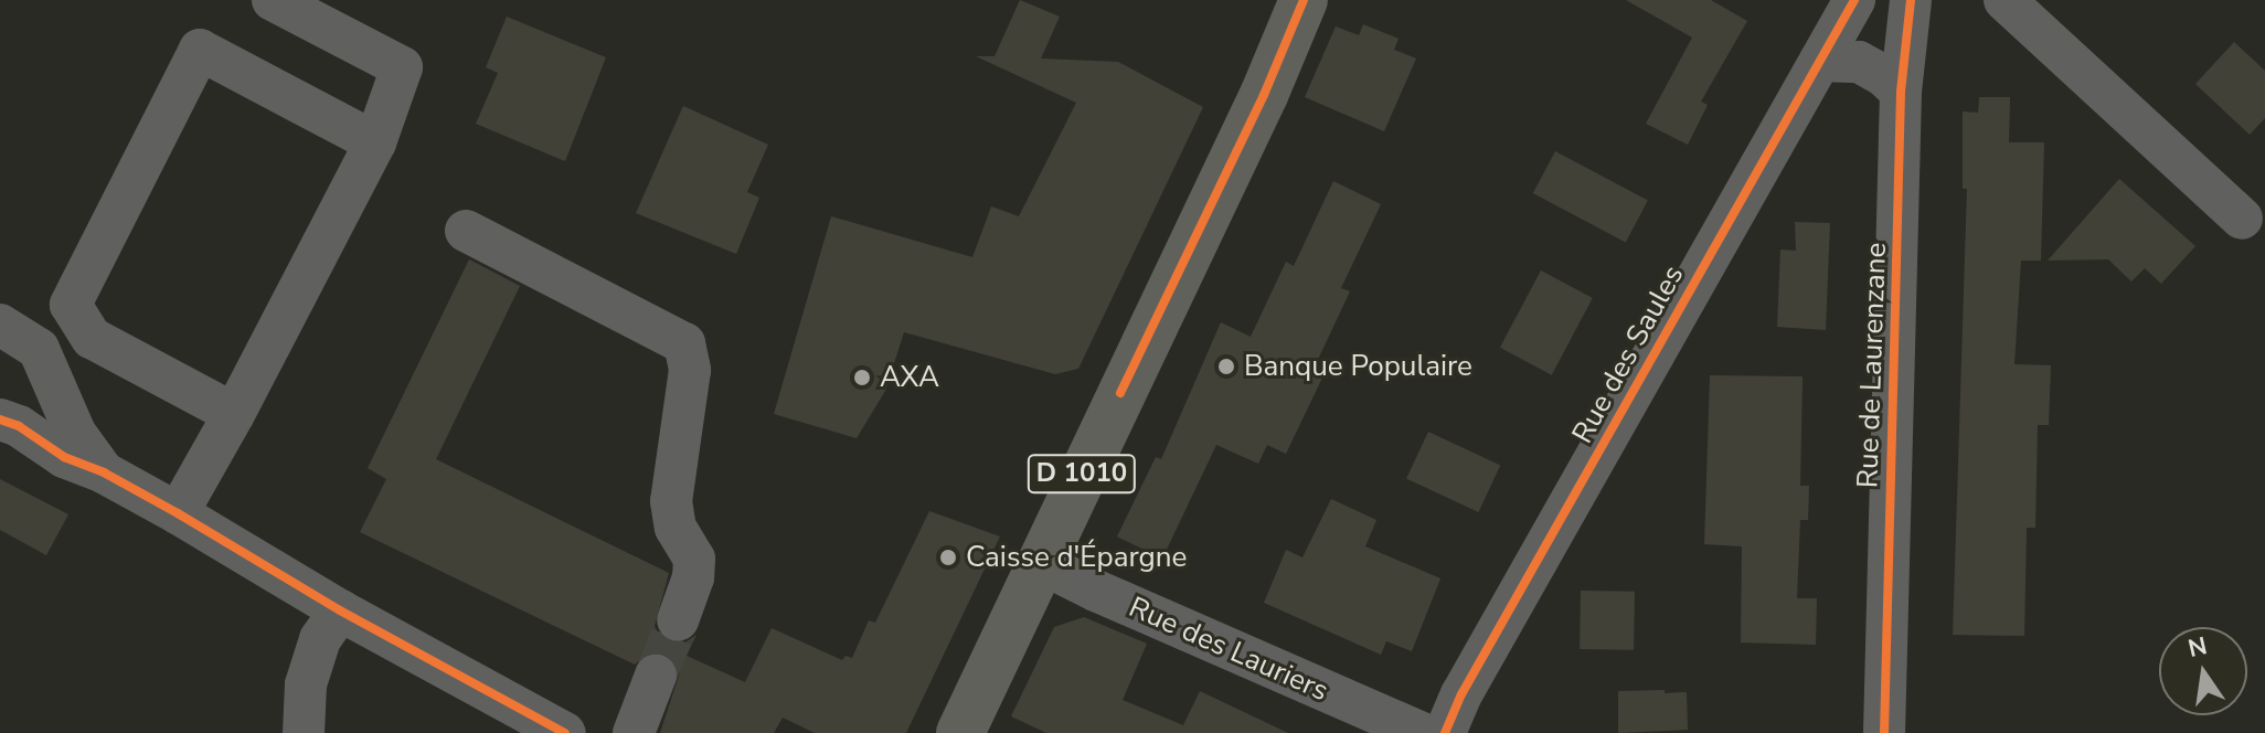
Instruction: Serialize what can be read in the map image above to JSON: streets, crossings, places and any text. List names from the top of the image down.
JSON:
{
  "streets": {
    "main road": ["D 1010"],
    "street": ["Rue des Saules", "Rue de Laurenzane", "Rue des Lauriers"]
  },
  "crossings": [
    ["D 1010", "Rue des Lauriers"]
  ],
  "places": ["Banque Populaire", "AXA", "Caisse d'Épargne"],
  "north": "top"
}
